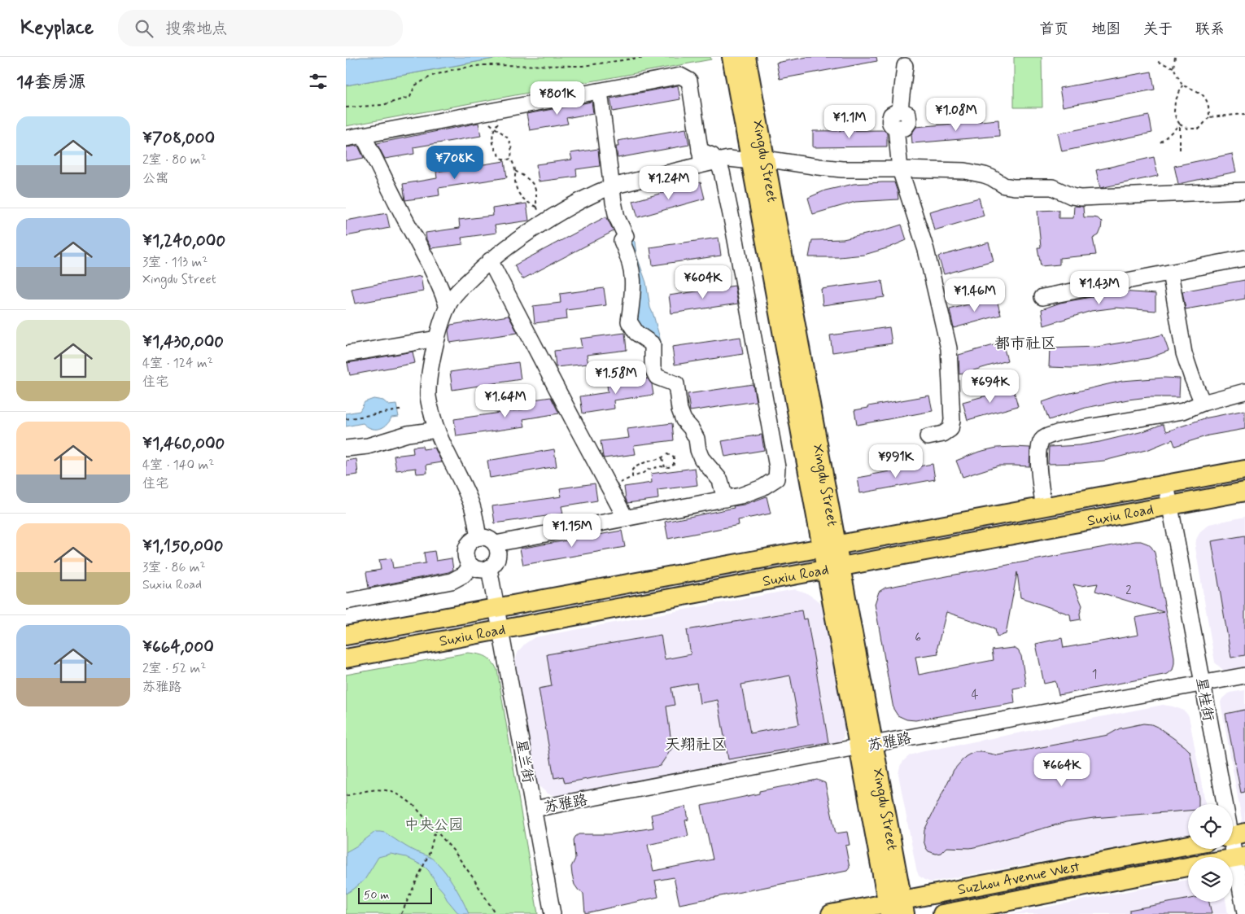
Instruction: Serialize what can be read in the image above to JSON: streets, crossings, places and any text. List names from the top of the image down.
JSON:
{
  "streets": {
    "main road": ["Xingdu Street", "Suxiu Road", "Suzhou Avenue West"],
    "street": ["星桂街", "苏雅路", "星兰街"]
  },
  "crossings": [
    ["Xingdu Street", "Suxiu Road"],
    ["Xingdu Street", "苏雅路"],
    ["Xingdu Street", "Suzhou Avenue West"],
    ["Suxiu Road", "星桂街"],
    ["Suxiu Road", "星兰街"],
    ["星桂街", "苏雅路"],
    ["苏雅路", "星兰街"]
  ],
  "districts": ["都市社区", "天翔社区"],
  "parks": ["中央公园"],
  "house_numbers": [
    "2",
    "6",
    "1",
    "4"
  ],
  "scale_bar": "50 m",
  "page": {
    "header": "Keyplace",
    "search": "搜索地点",
    "nav": [
      "首页",
      "地图",
      "关于",
      "联系"
    ],
    "heading": "14套房源",
    "price": [
      "¥801K",
      "¥1.08M",
      "¥1.1M",
      "¥708K",
      "¥1.24M",
      "¥604K",
      "¥1.43M",
      "¥1.46M",
      "¥1.58M",
      "¥694K",
      "¥1.64M",
      "¥991K",
      "¥1.15M",
      "¥664K"
    ],
    "list": [
      {
        "name": "¥708,000",
        "note": "2室 · 80 m² · 公寓"
      },
      {
        "name": "¥1,240,000",
        "note": "3室 · 113 m² · Xingdu Street"
      },
      {
        "name": "¥1,430,000",
        "note": "4室 · 124 m² · 住宅"
      },
      {
        "name": "¥1,460,000",
        "note": "4室 · 140 m² · 住宅"
      },
      {
        "name": "¥1,150,000",
        "note": "3室 · 86 m² · Suxiu Road"
      },
      {
        "name": "¥664,000",
        "note": "2室 · 52 m² · 苏雅路"
      }
    ],
    "scale": "50 m"
  }
}
